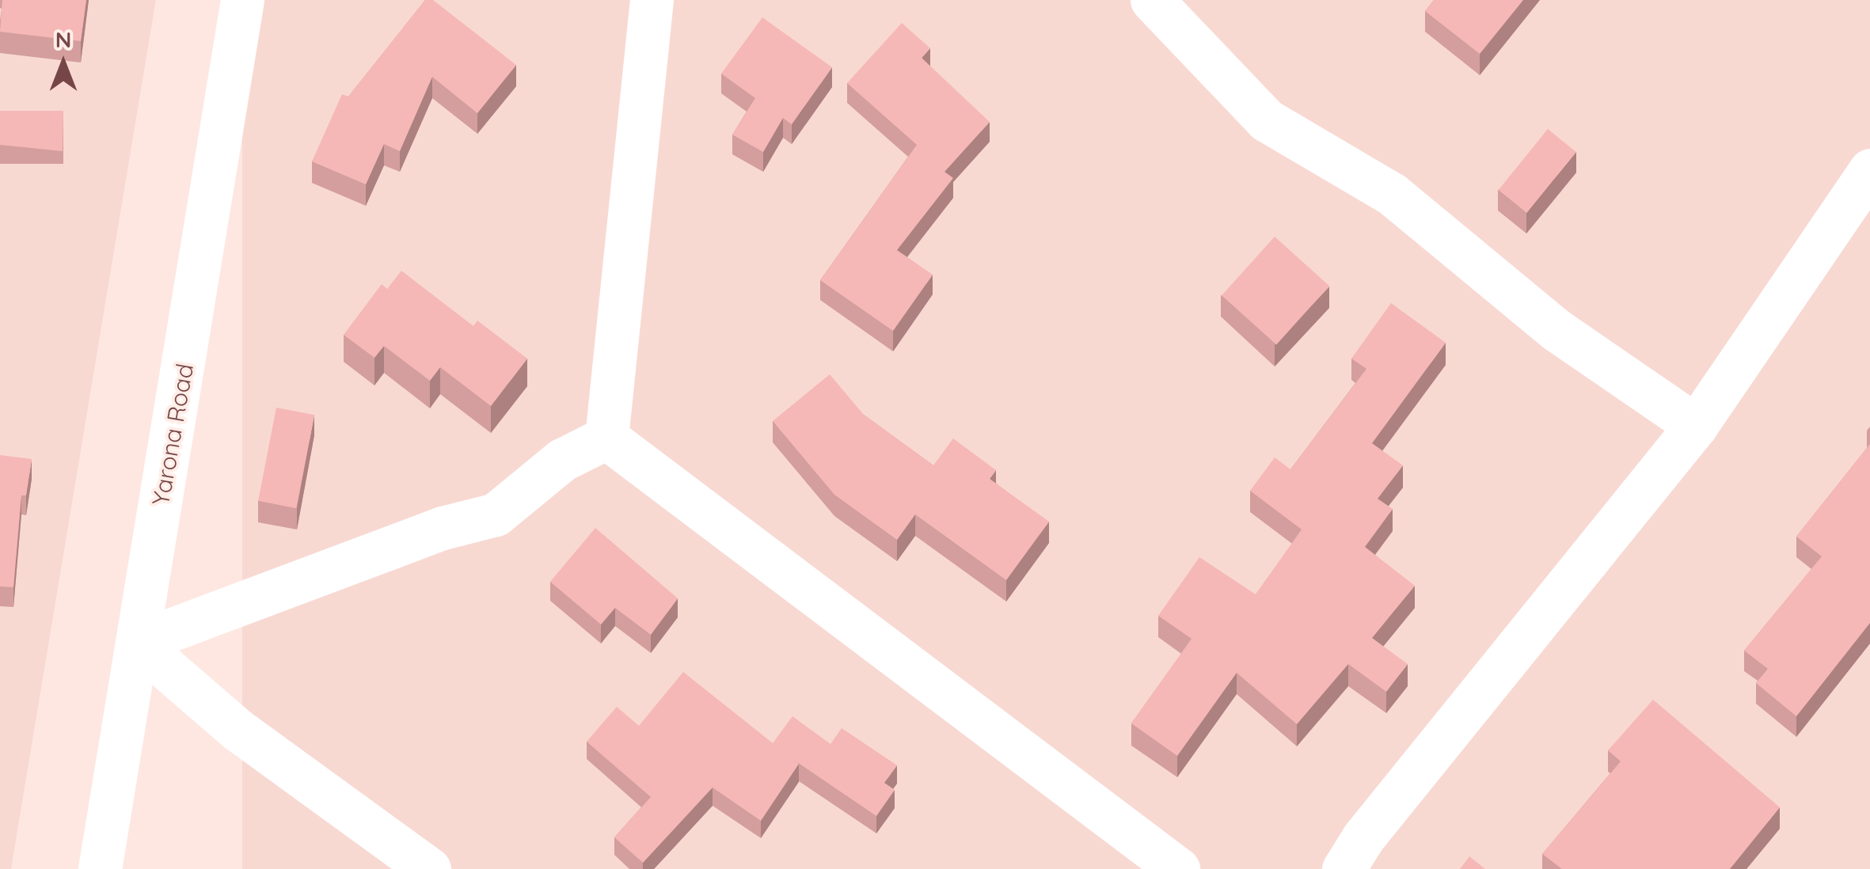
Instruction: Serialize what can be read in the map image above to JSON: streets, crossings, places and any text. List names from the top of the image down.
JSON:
{
  "streets": {
    "street": ["Yarona Road"]
  },
  "north": "top"
}
